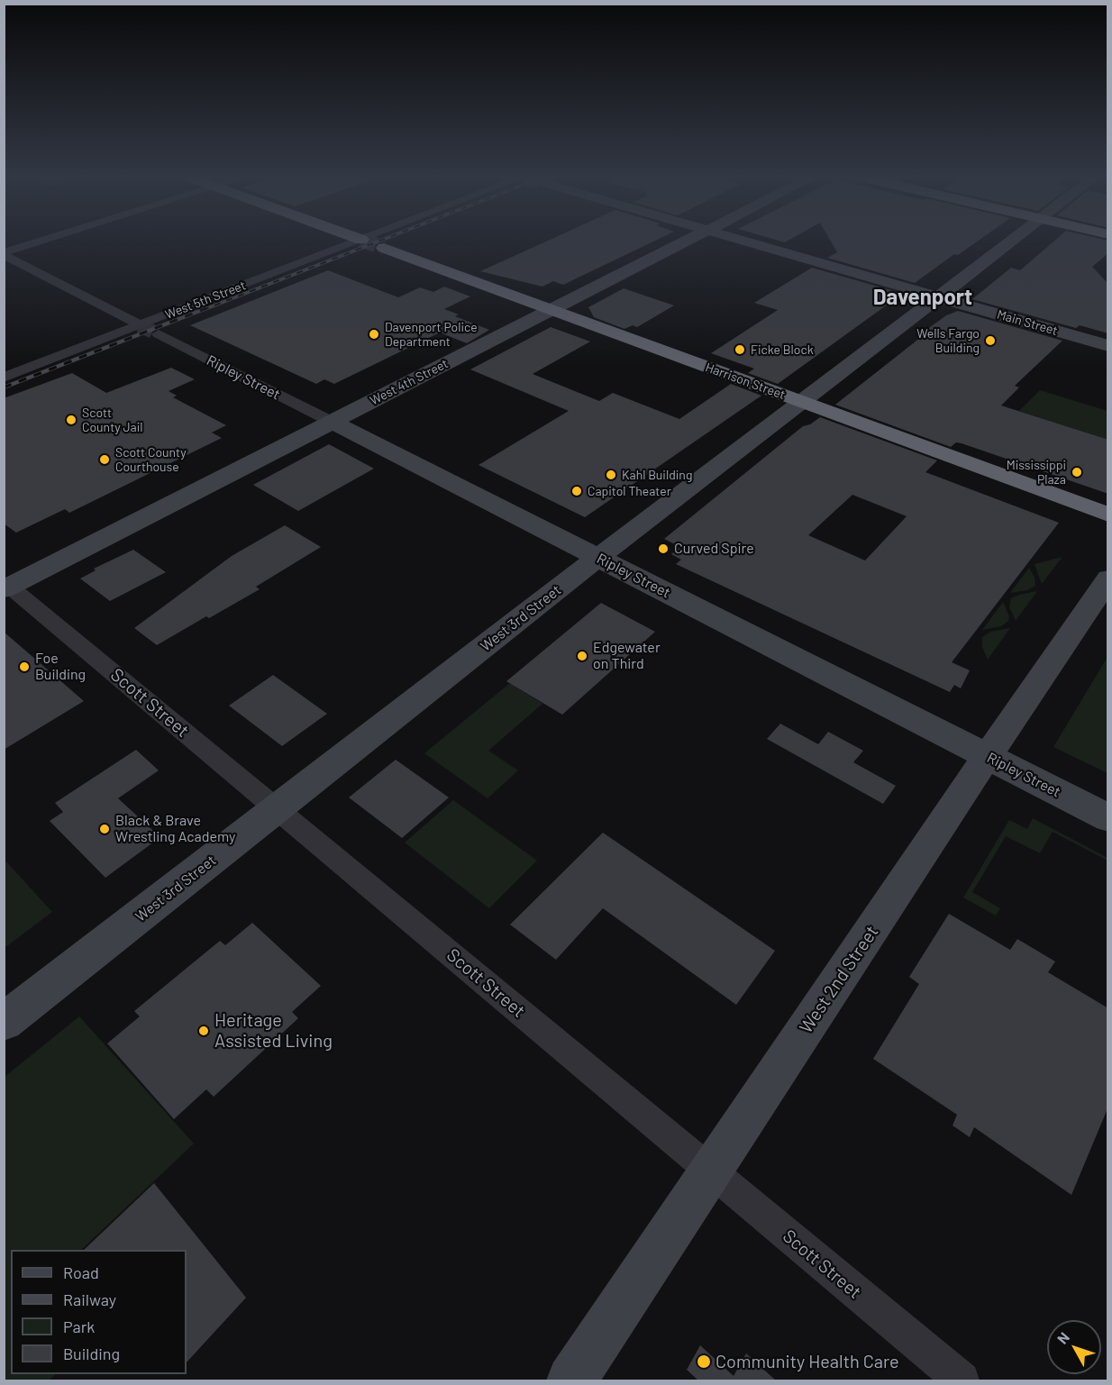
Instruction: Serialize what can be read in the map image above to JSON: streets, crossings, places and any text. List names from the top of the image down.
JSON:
{
  "streets": {
    "highway": ["Harrison Street"],
    "street": [
      "West 5th Street",
      "Main Street",
      "Ripley Street",
      "West 4th Street",
      "West 3rd Street",
      "Scott Street",
      "West 2nd Street"
    ]
  },
  "crossings": [
    ["Main Street", "West 3rd Street"],
    ["Ripley Street", "West 4th Street"],
    ["Ripley Street", "West 3rd Street"],
    ["Ripley Street", "West 2nd Street"],
    ["Harrison Street", "West 4th Street"],
    ["Harrison Street", "West 3rd Street"],
    ["West 4th Street", "Scott Street"],
    ["West 3rd Street", "Scott Street"],
    ["Scott Street", "West 2nd Street"]
  ],
  "districts": ["Davenport"],
  "places": [
    "Davenport Police Department",
    "Wells Fargo Building",
    "Ficke Block",
    "Scott County Jail",
    "Scott County Courthouse",
    "Mississippi Plaza",
    "Kahl Building",
    "Capitol Theater",
    "Curved Spire",
    "Edgewater on Third",
    "Foe Building",
    "Black & Brave Wrestling Academy",
    "Heritage Assisted Living",
    "Community Health Care"
  ],
  "legend": [
    "Road",
    "Railway",
    "Park",
    "Building"
  ],
  "north": "top left"
}
